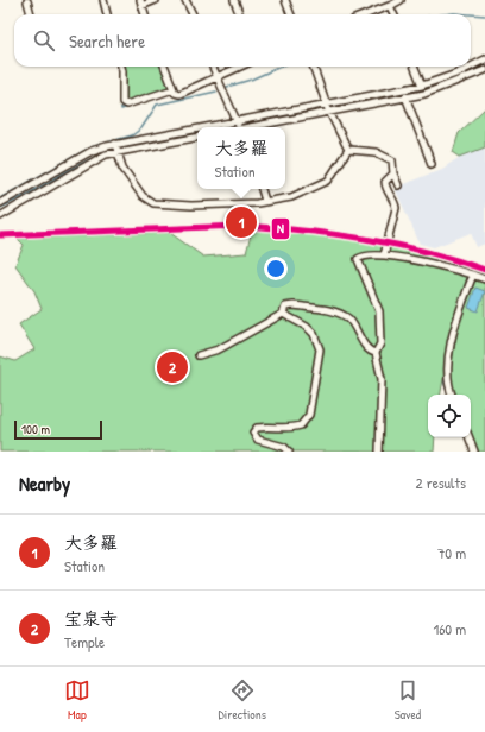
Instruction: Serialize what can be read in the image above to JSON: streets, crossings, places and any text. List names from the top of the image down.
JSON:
{
  "lines": ["transit line N"],
  "scale_bar": "100 m",
  "page": {
    "search": "Search here",
    "popup": ["大多羅", "Station"],
    "pins": ["1", "2"],
    "scale": "100 m",
    "heading": ["Nearby", "2 results"],
    "list": [
      {
        "mark": "1",
        "name": "大多羅",
        "note": "Station",
        "value": "70 m"
      },
      {
        "mark": "2",
        "name": "宝泉寺",
        "note": "Temple",
        "value": "160 m"
      }
    ],
    "nav": ["Map", "Directions", "Saved"]
  }
}
